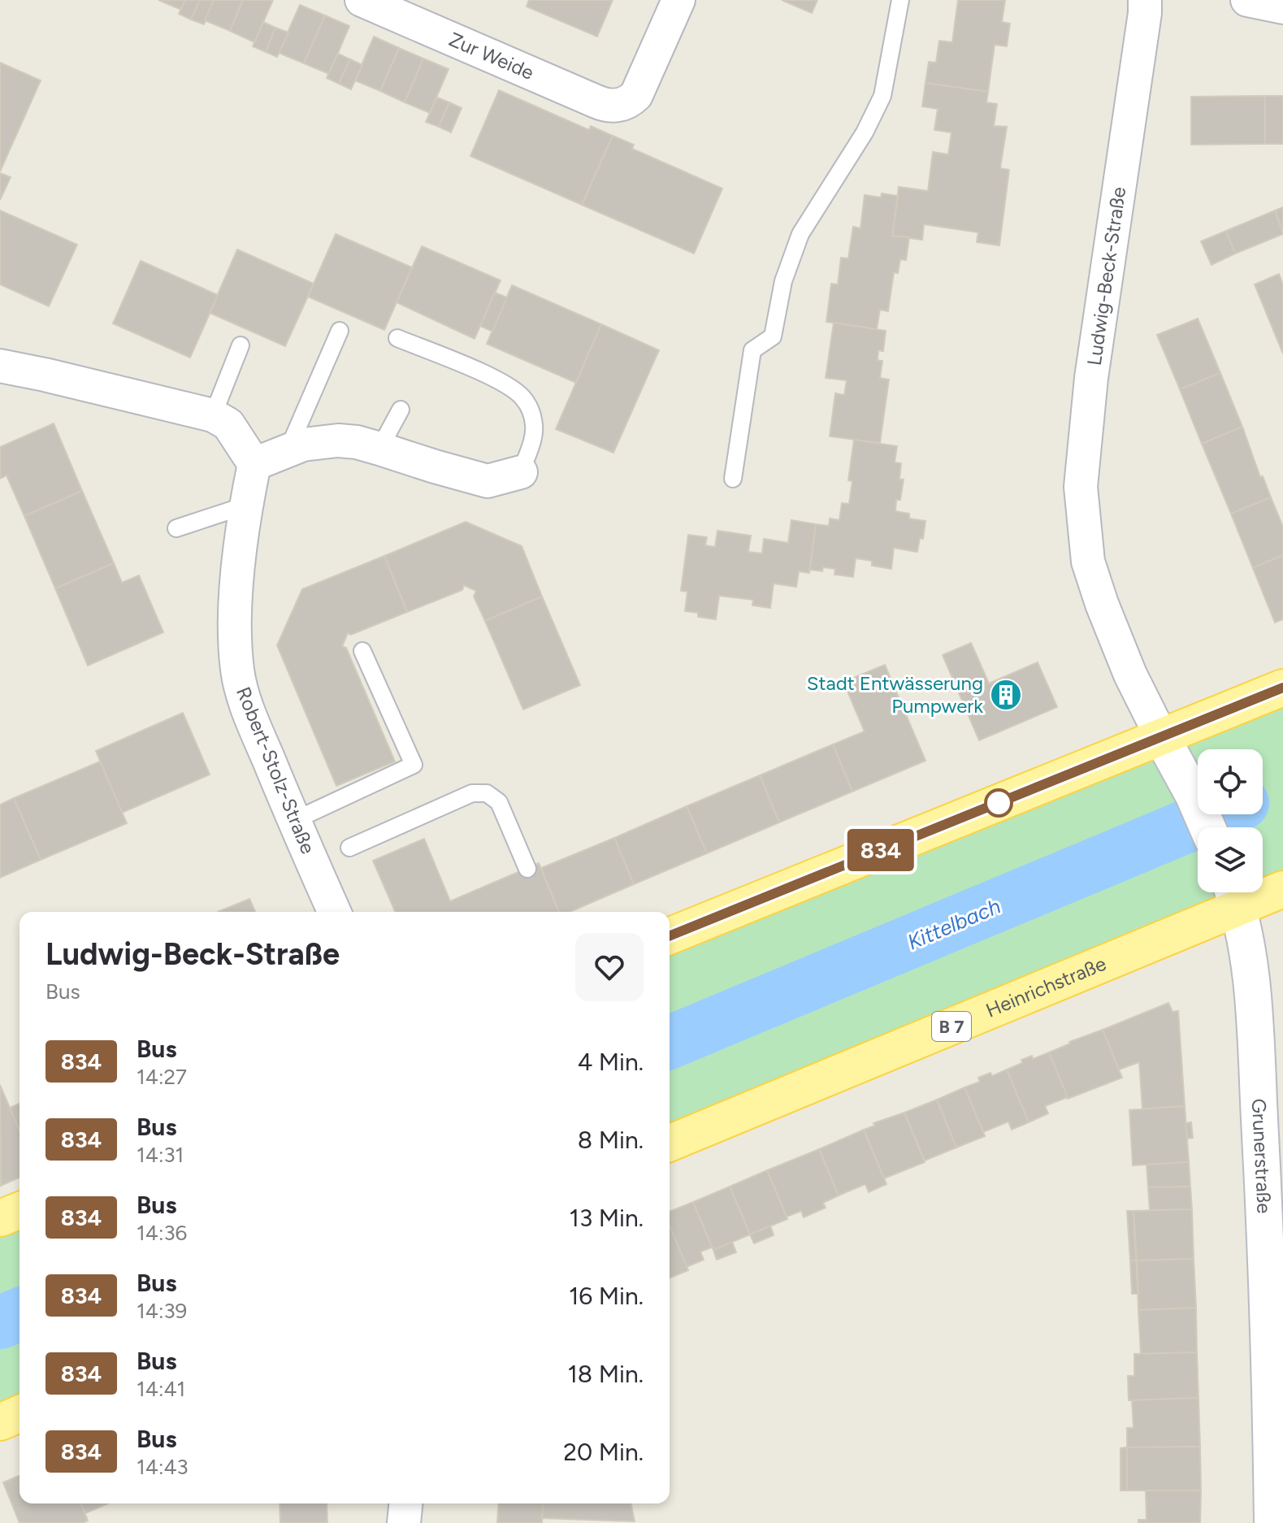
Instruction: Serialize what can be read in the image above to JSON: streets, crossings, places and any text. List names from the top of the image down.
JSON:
{
  "streets": {
    "main road": ["Heinrichstraße", "B 7"],
    "street": [
      "Zur Weide",
      "Ludwig-Beck-Straße",
      "Robert-Stolz-Straße",
      "Grunerstraße"
    ]
  },
  "crossings": [
    ["Heinrichstraße", "Grunerstraße"]
  ],
  "water": ["Kittelbach"],
  "places": {
    "building": ["Stadt Entwässerung Pumpwerk"]
  },
  "lines": ["bus line 834"],
  "page": {
    "on_map": "834",
    "heading": ["Ludwig-Beck-Straße", "Bus"],
    "list": [
      {
        "mark": "834",
        "name": "Bus",
        "note": "14:27",
        "value": "4 Min."
      },
      {
        "mark": "834",
        "name": "Bus",
        "note": "14:31",
        "value": "8 Min."
      },
      {
        "mark": "834",
        "name": "Bus",
        "note": "14:36",
        "value": "13 Min."
      },
      {
        "mark": "834",
        "name": "Bus",
        "note": "14:39",
        "value": "16 Min."
      },
      {
        "mark": "834",
        "name": "Bus",
        "note": "14:41",
        "value": "18 Min."
      },
      {
        "mark": "834",
        "name": "Bus",
        "note": "14:43",
        "value": "20 Min."
      }
    ]
  }
}
